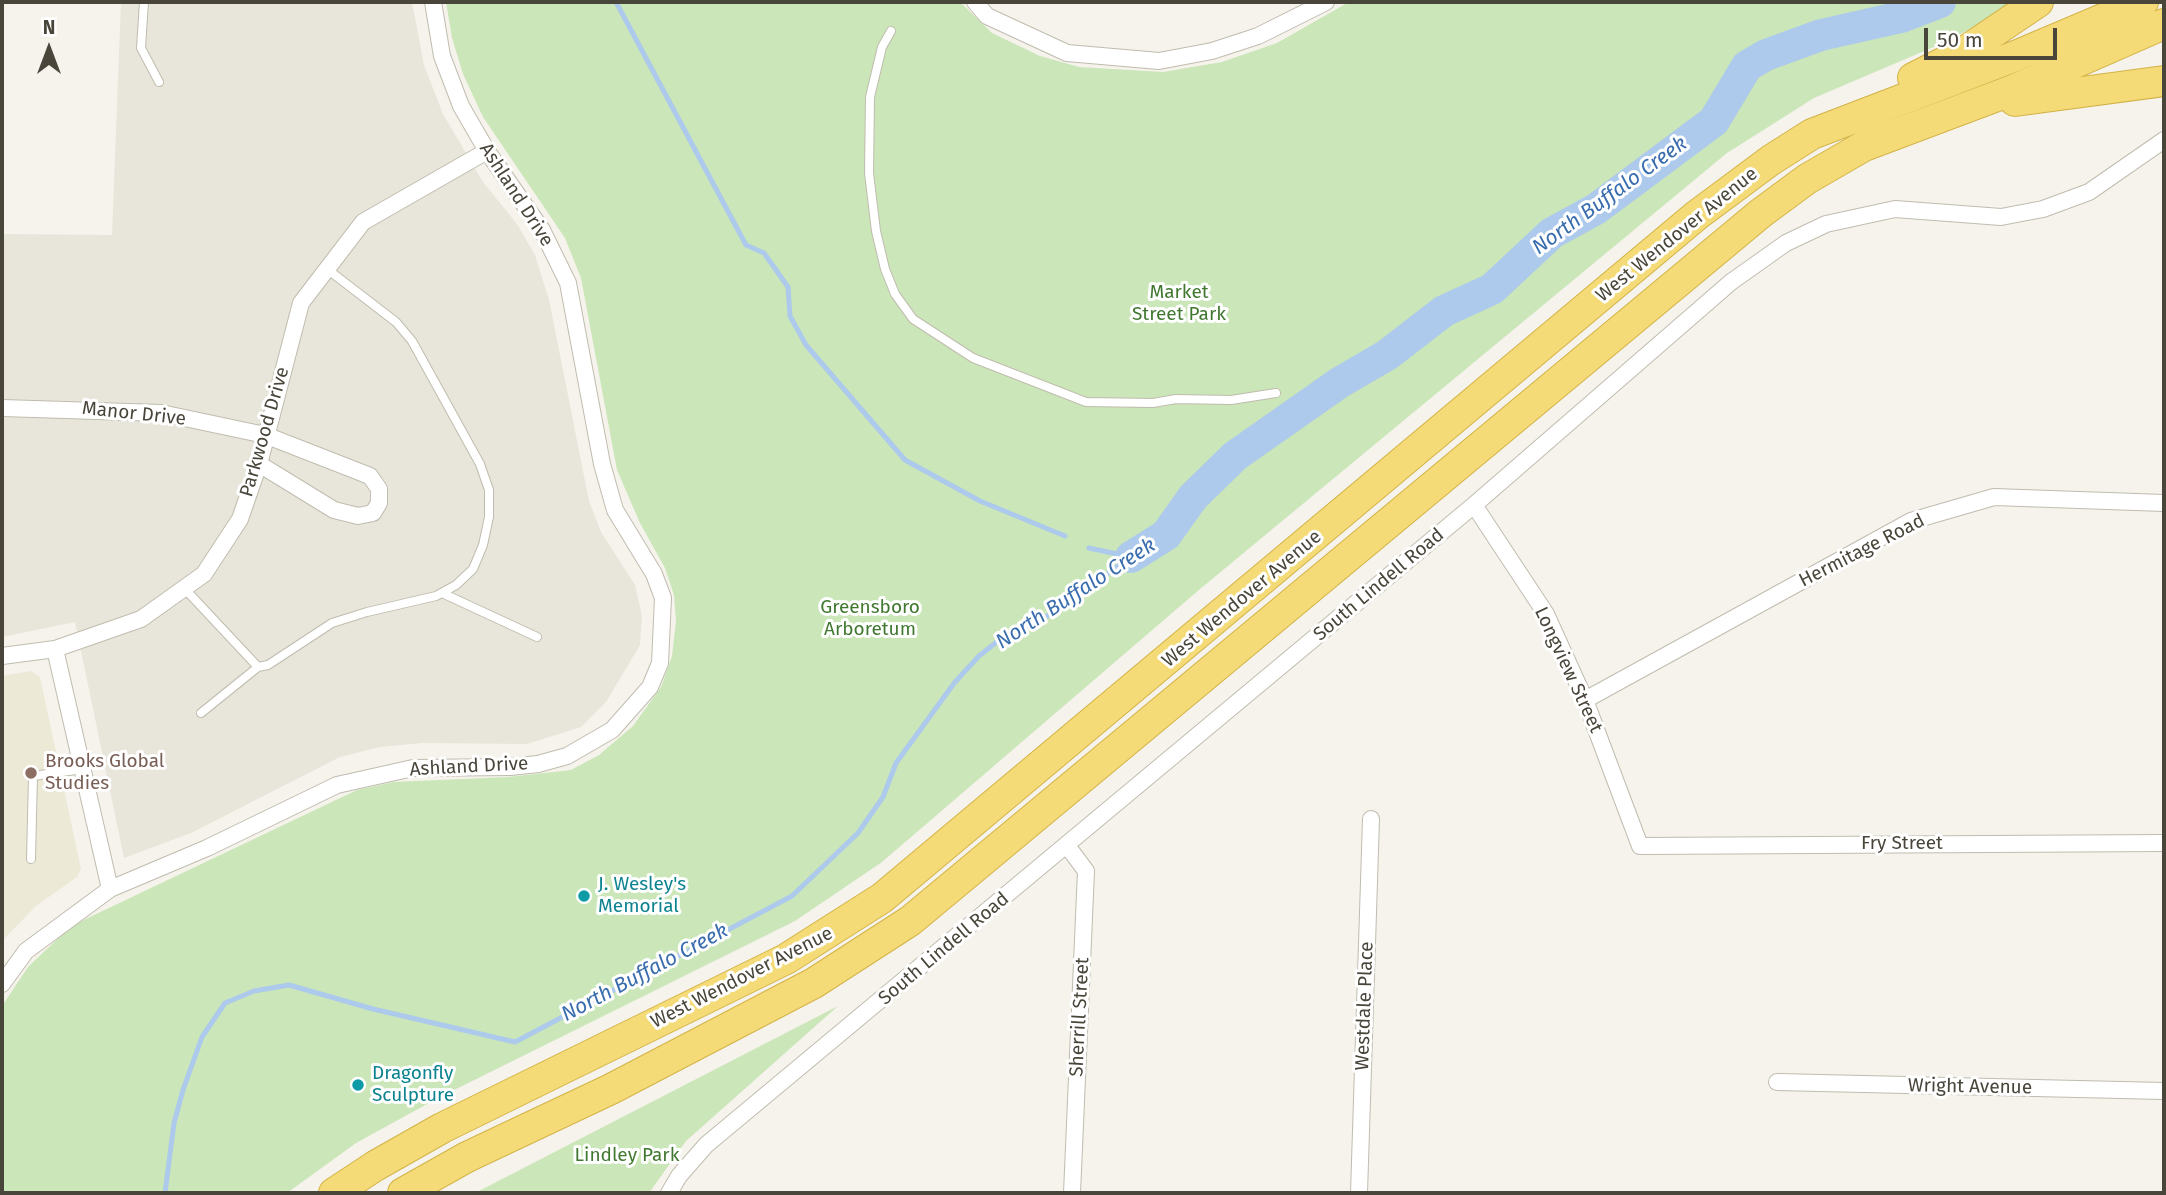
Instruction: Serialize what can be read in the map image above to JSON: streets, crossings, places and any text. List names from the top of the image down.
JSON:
{
  "streets": {
    "highway": ["West Wendover Avenue"],
    "street": [
      "Ashland Drive",
      "Manor Drive",
      "Parkwood Drive",
      "Hermitage Road",
      "South Lindell Road",
      "Longview Street",
      "Fry Street",
      "Westdale Place",
      "Sherrill Street",
      "Wright Avenue"
    ]
  },
  "crossings": [
    ["Ashland Drive", "Parkwood Drive"],
    ["Manor Drive", "Parkwood Drive"],
    ["Hermitage Road", "Longview Street"],
    ["South Lindell Road", "Longview Street"],
    ["South Lindell Road", "Sherrill Street"],
    ["Longview Street", "Fry Street"]
  ],
  "water": ["North Buffalo Creek"],
  "parks": ["Market Street Park", "Greensboro Arboretum", "Lindley Park"],
  "places": ["Brooks Global Studies", "J. Wesley's Memorial", "Dragonfly Sculpture"],
  "scale_bar": "50 m",
  "north": "top"
}
